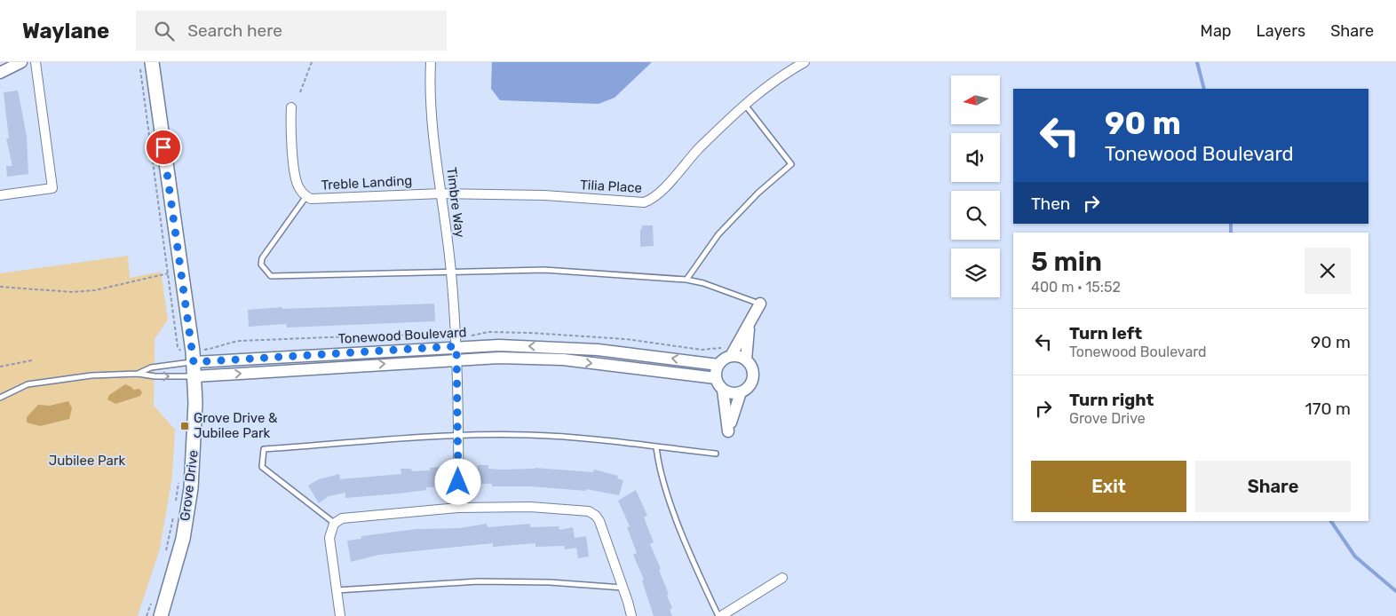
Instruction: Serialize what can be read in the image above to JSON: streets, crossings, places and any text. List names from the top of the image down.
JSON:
{
  "streets": {
    "main road": ["Grove Drive"],
    "street": [
      "Treble Landing",
      "Tilia Place",
      "Timbre Way",
      "Tonewood Boulevard"
    ]
  },
  "crossings": [
    ["Treble Landing", "Tilia Place"],
    ["Treble Landing", "Timbre Way"],
    ["Tilia Place", "Timbre Way"],
    ["Timbre Way", "Tonewood Boulevard"],
    ["Tonewood Boulevard", "Grove Drive"]
  ],
  "parks": ["Jubilee Park"],
  "places": {
    "transit": ["Grove Drive & Jubilee Park"]
  },
  "north": "left",
  "page": {
    "header": "Waylane",
    "search": "Search here",
    "nav": ["Map", "Layers", "Share"],
    "turn": ["90 m", "Tonewood Boulevard"],
    "then": "Then",
    "heading": ["5 min", "400 m · 15:52"],
    "list": [
      {
        "name": "Turn left",
        "note": "Tonewood Boulevard",
        "value": "90 m"
      },
      {
        "name": "Turn right",
        "note": "Grove Drive",
        "value": "170 m"
      }
    ],
    "buttons": ["Exit", "Share"]
  }
}
